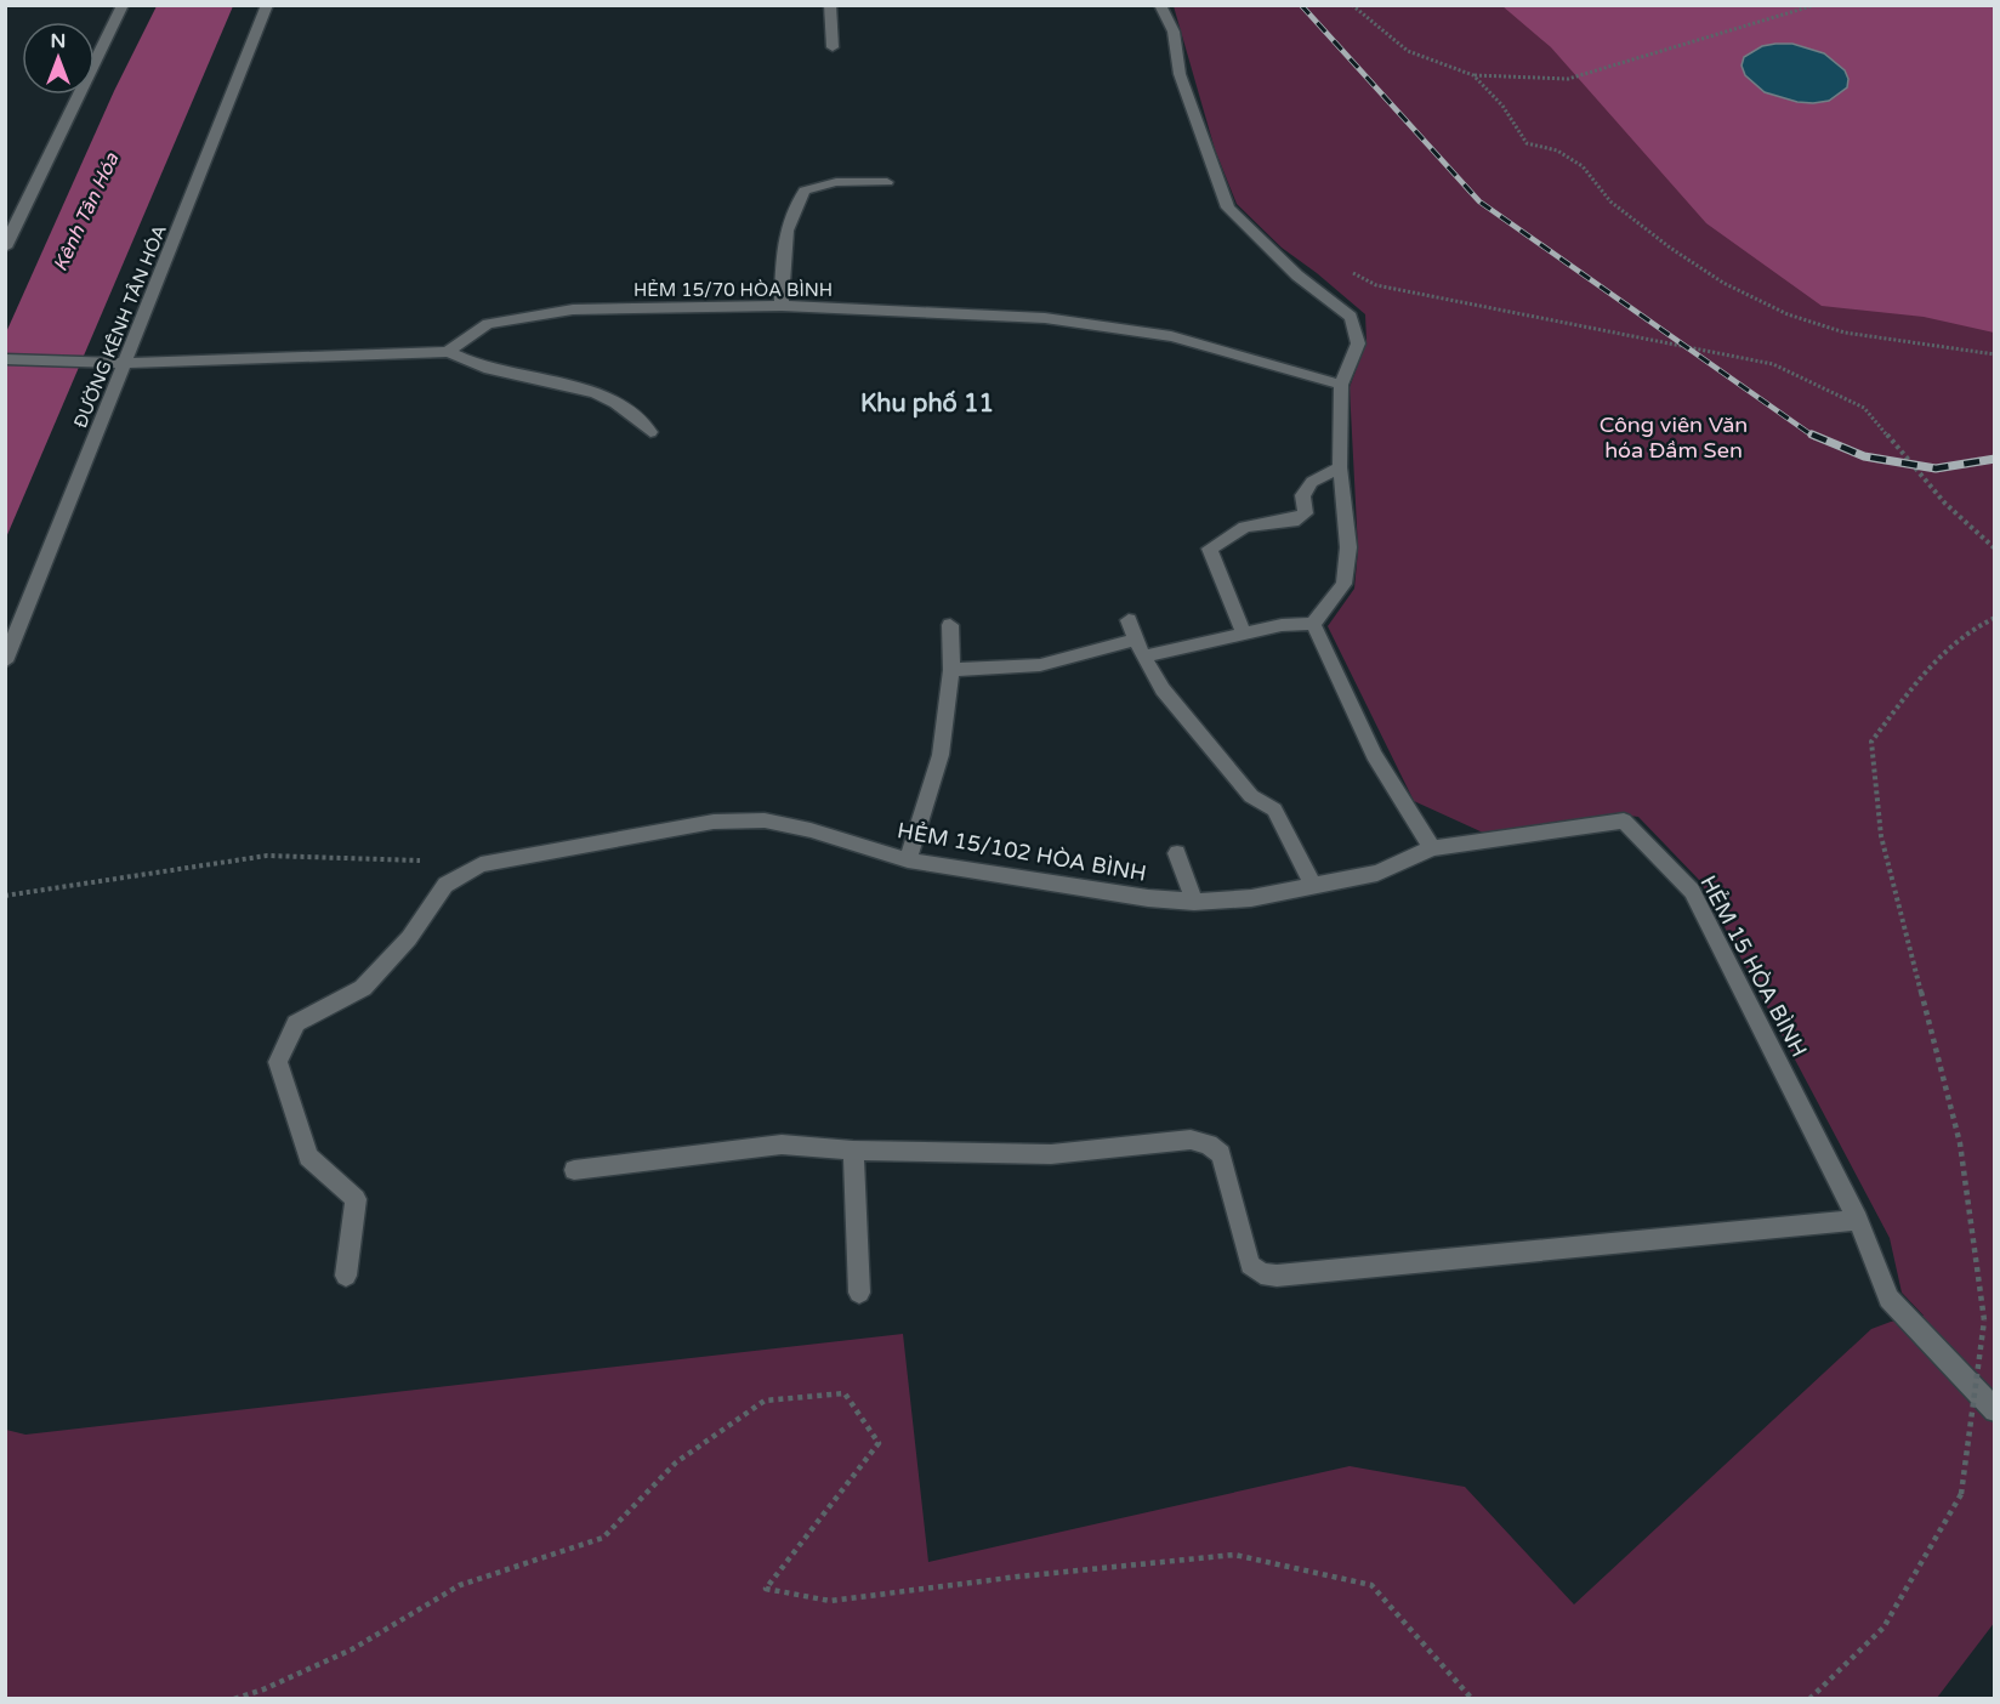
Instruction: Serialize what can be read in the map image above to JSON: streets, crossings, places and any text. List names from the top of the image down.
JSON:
{
  "streets": {
    "street": [
      "HẺM 15/70 HÒA BÌNH",
      "ĐƯỜNG KÊNH TÂN HÓA",
      "HẺM 15/102 HÒA BÌNH",
      "HẺM 15 HÒA BÌNH"
    ]
  },
  "crossings": [
    ["HẺM 15/102 HÒA BÌNH", "HẺM 15 HÒA BÌNH"]
  ],
  "districts": ["Khu phố 11"],
  "water": ["Kênh Tân Hóa"],
  "parks": ["Công viên Văn hóa Đầm Sen"],
  "north": "top"
}
